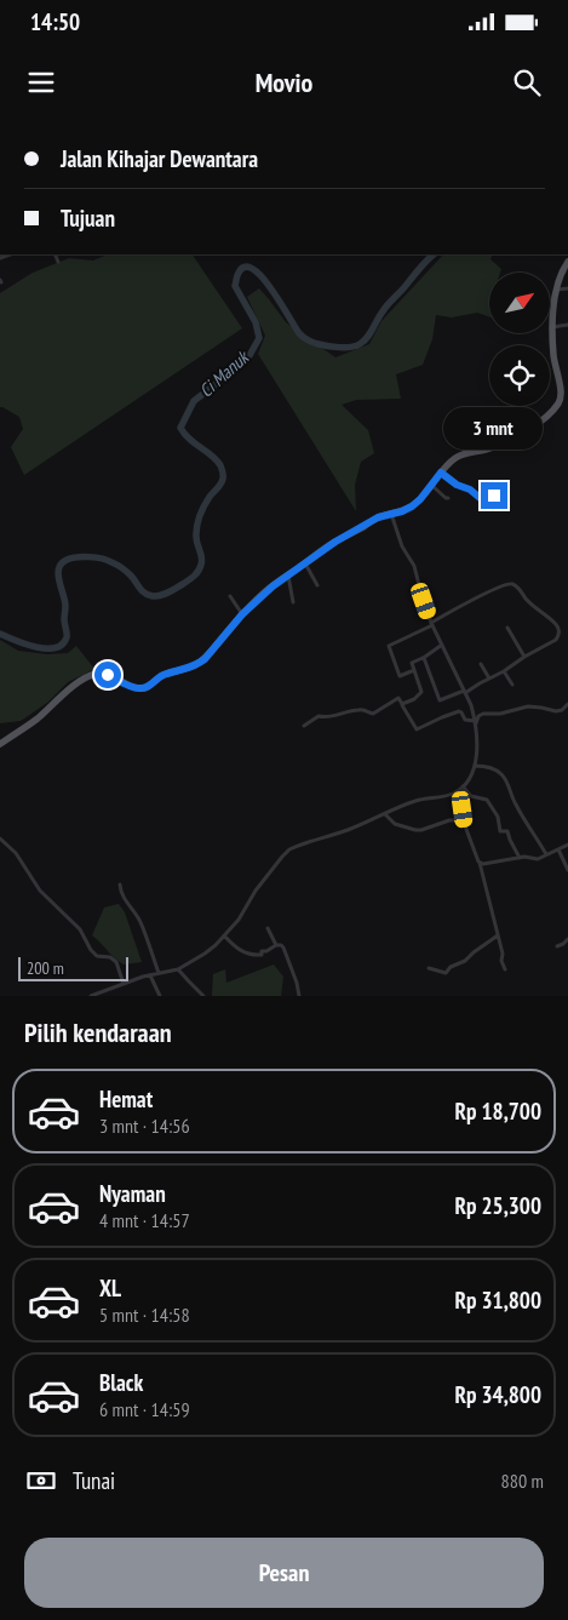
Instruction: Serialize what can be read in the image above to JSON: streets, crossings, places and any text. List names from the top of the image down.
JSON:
{
  "water": ["Ci Manuk"],
  "scale_bar": "200 m",
  "north": "top right",
  "page": {
    "status": "14:50",
    "header": "Movio",
    "banner": ["Jalan Kihajar Dewantara", "Tujuan"],
    "bubble": "3 mnt",
    "scale": "200 m",
    "heading": "Pilih kendaraan",
    "list": [
      {
        "name": "Hemat",
        "note": "3 mnt · 14:56",
        "value": "Rp 18,700"
      },
      {
        "name": "Nyaman",
        "note": "4 mnt · 14:57",
        "value": "Rp 25,300"
      },
      {
        "name": "XL",
        "note": "5 mnt · 14:58",
        "value": "Rp 31,800"
      },
      {
        "name": "Black",
        "note": "6 mnt · 14:59",
        "value": "Rp 34,800"
      }
    ],
    "pay": ["Tunai", "880 m"],
    "buttons": "Pesan"
  }
}
